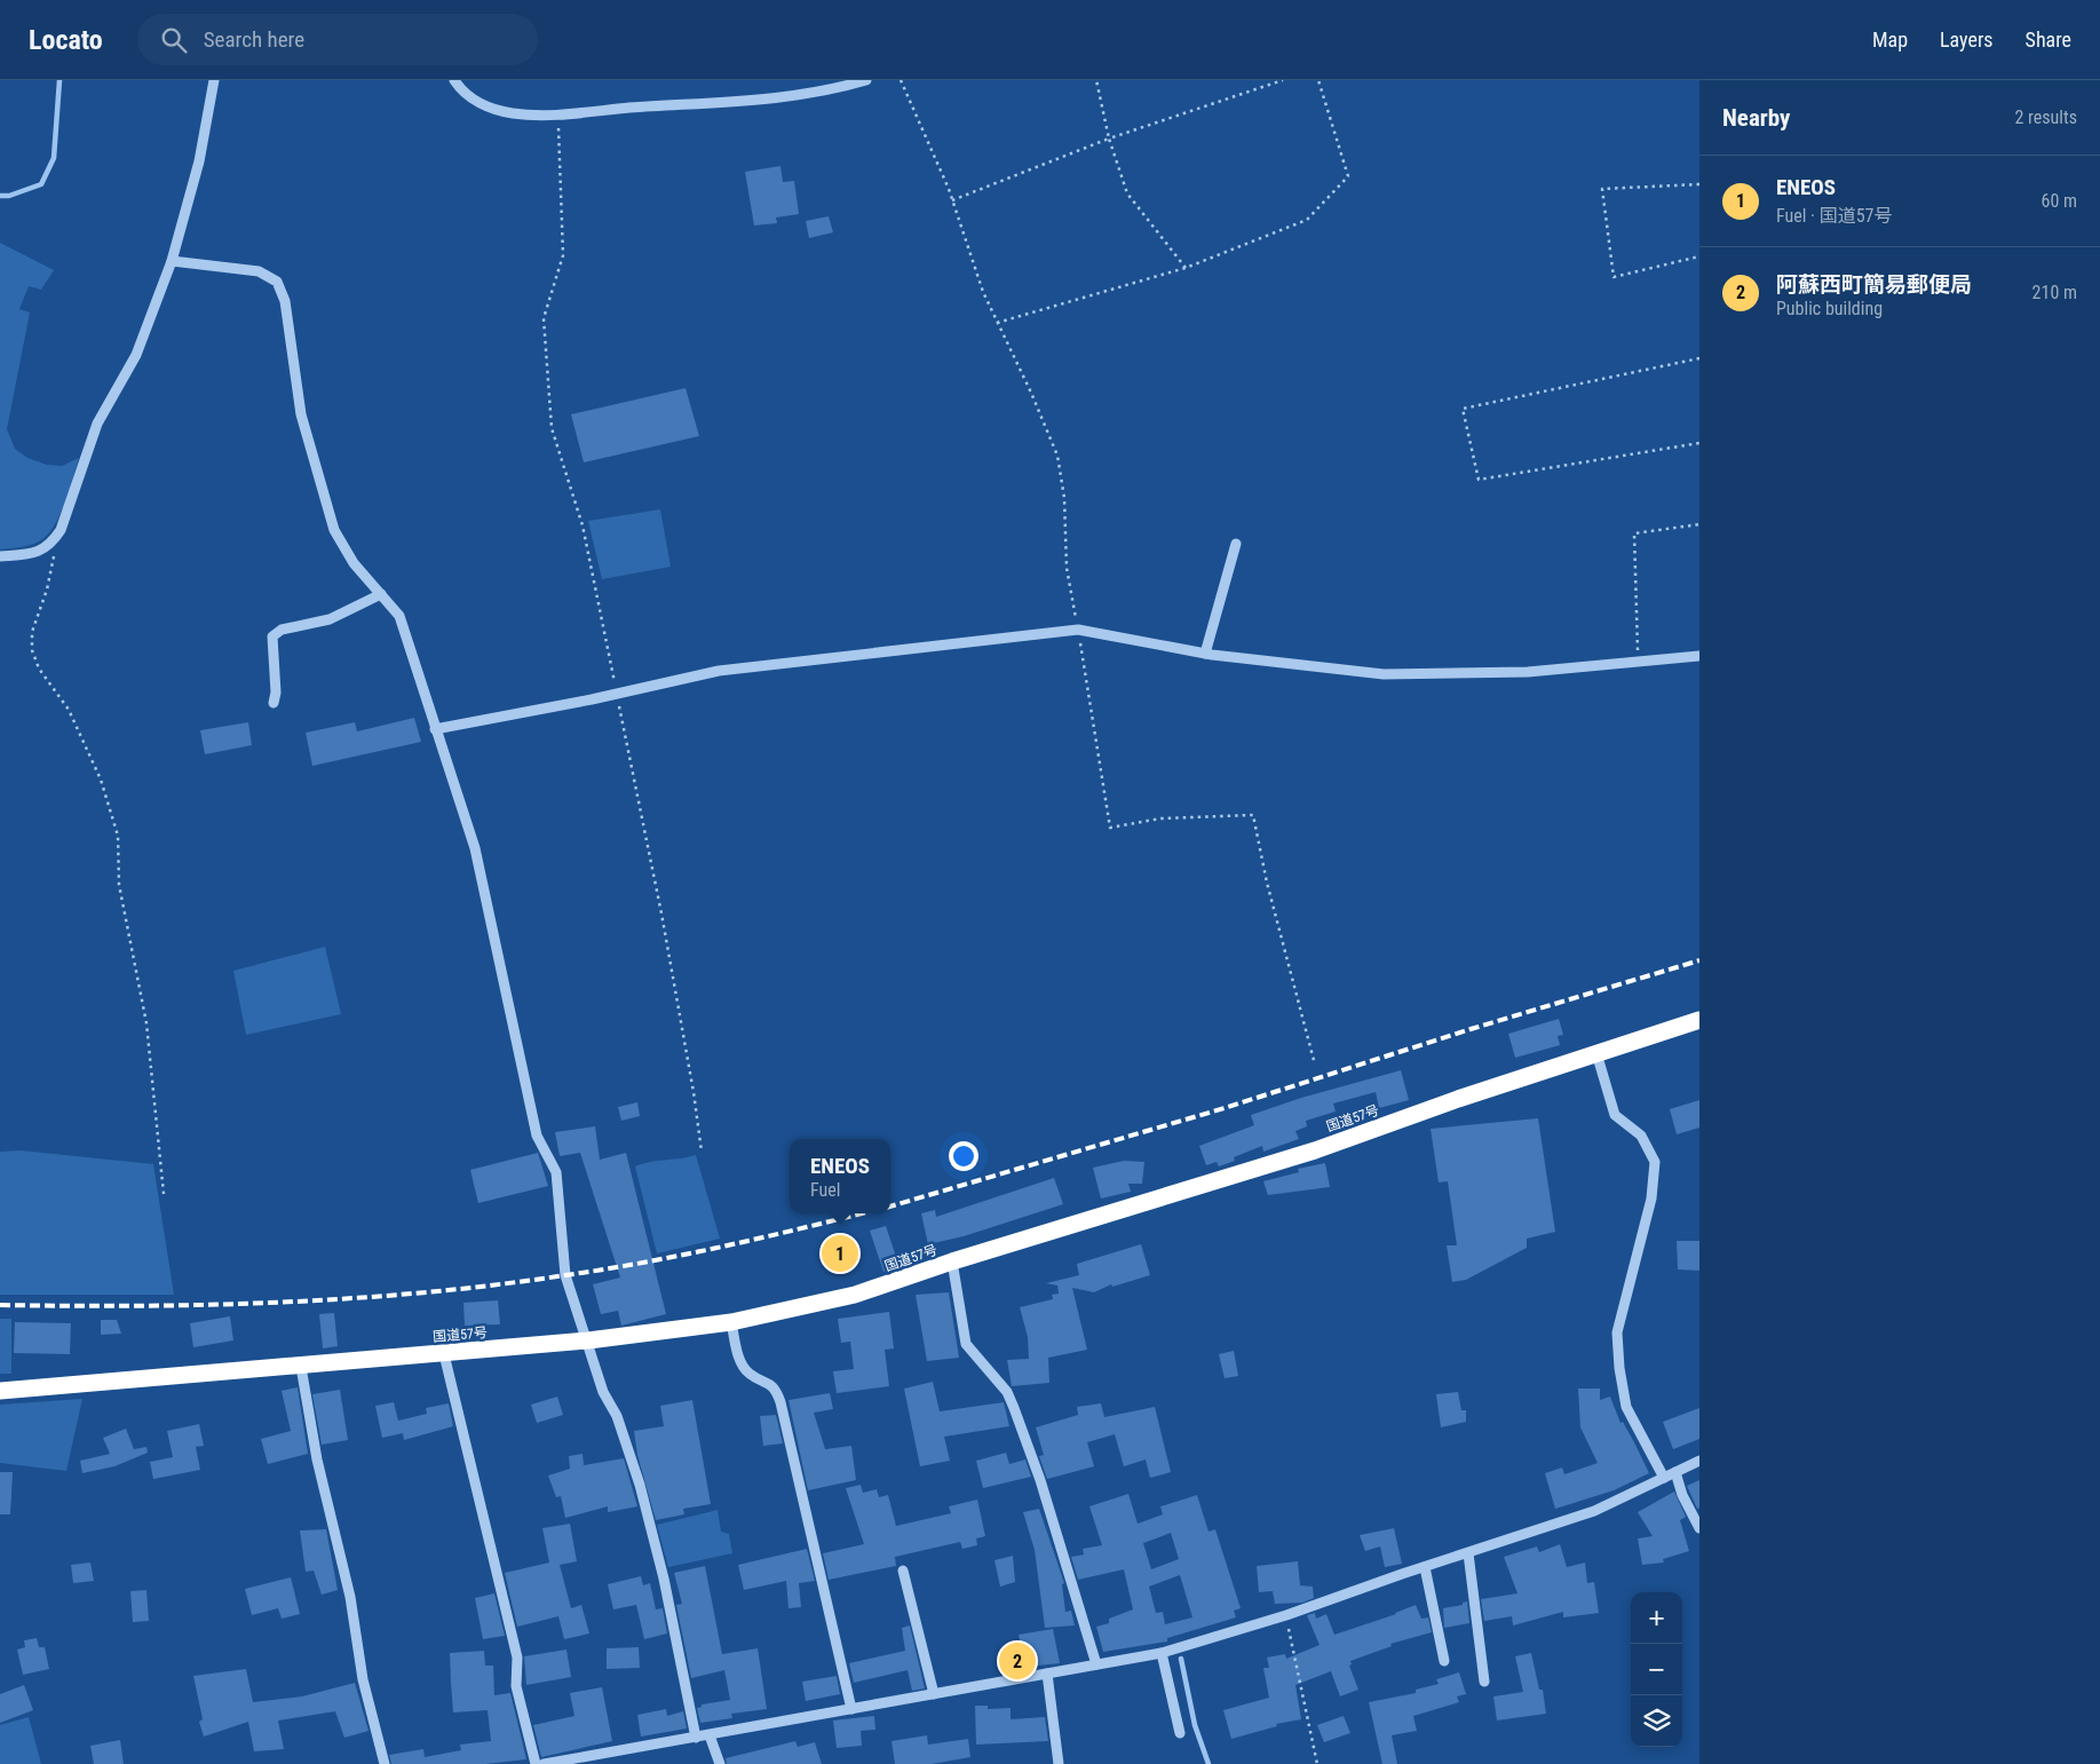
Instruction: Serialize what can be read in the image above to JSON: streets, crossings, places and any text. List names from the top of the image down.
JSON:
{
  "streets": {
    "highway": ["国道57号"]
  },
  "page": {
    "header": "Locato",
    "search": "Search here",
    "nav": ["Map", "Layers", "Share"],
    "heading": ["Nearby", "2 results"],
    "list": [
      {
        "mark": "1",
        "name": "ENEOS",
        "note": "Fuel · 国道57号",
        "value": "60 m"
      },
      {
        "mark": "2",
        "name": "阿蘇西町簡易郵便局",
        "note": "Public building",
        "value": "210 m"
      }
    ],
    "popup": ["ENEOS", "Fuel"],
    "pins": ["1", "2"],
    "map_buttons": ["+", "−"]
  }
}
